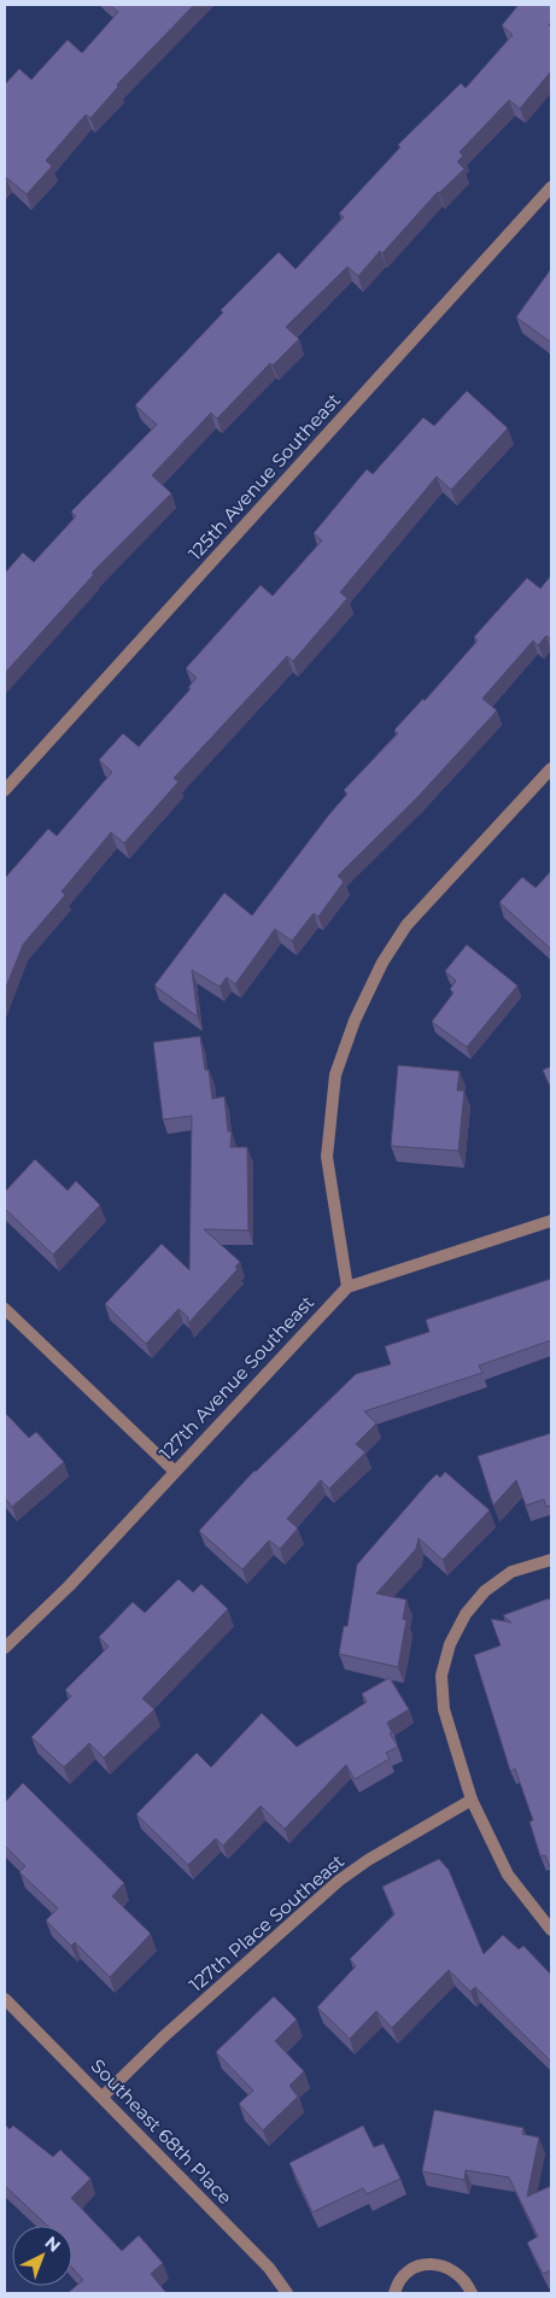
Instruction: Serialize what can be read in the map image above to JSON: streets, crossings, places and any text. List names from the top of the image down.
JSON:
{
  "streets": {
    "street": [
      "125th Avenue Southeast",
      "127th Avenue Southeast",
      "127th Place Southeast",
      "Southeast 68th Place"
    ]
  },
  "crossings": [
    ["127th Place Southeast", "Southeast 68th Place"]
  ],
  "north": "top right"
}
